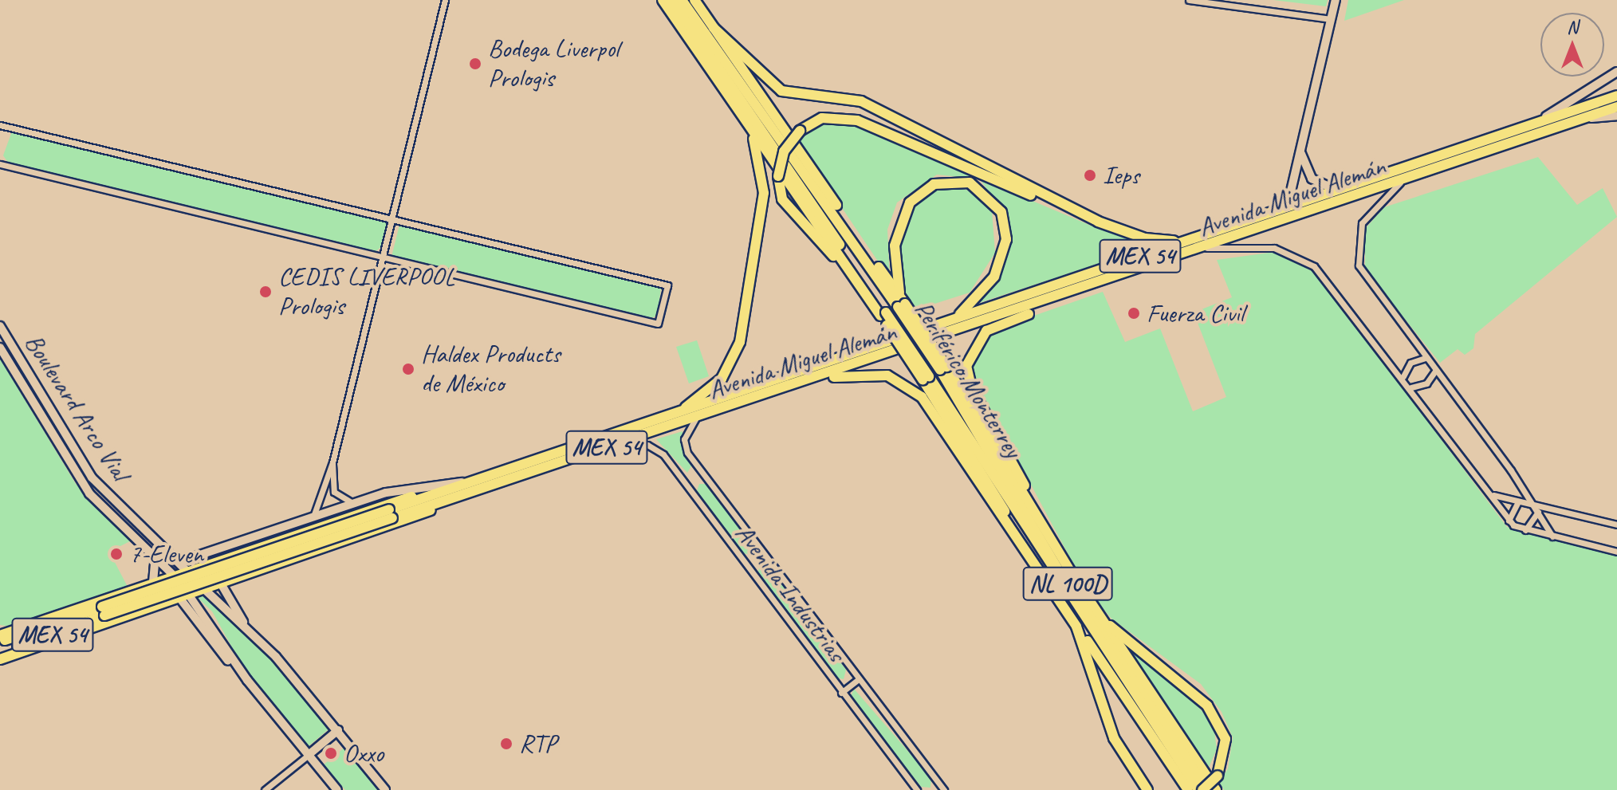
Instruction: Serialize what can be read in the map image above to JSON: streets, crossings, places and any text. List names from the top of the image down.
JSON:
{
  "streets": {
    "highway": [
      "Avenida Miguel Alemán",
      "MEX 54",
      "Periférico Monterrey",
      "NL 100D"
    ],
    "street": ["Boulevard Arco Vial", "Avenida Industrias"]
  },
  "crossings": [
    ["Avenida Miguel Alemán", "Avenida Industrias"]
  ],
  "places": [
    "Bodega Liverpol Prologis",
    "Ieps",
    "CEDIS LIVERPOOL Prologis",
    "Fuerza Civil",
    "Haldex Products de México",
    "7-Eleven",
    "RTP",
    "Oxxo"
  ],
  "north": "top"
}
